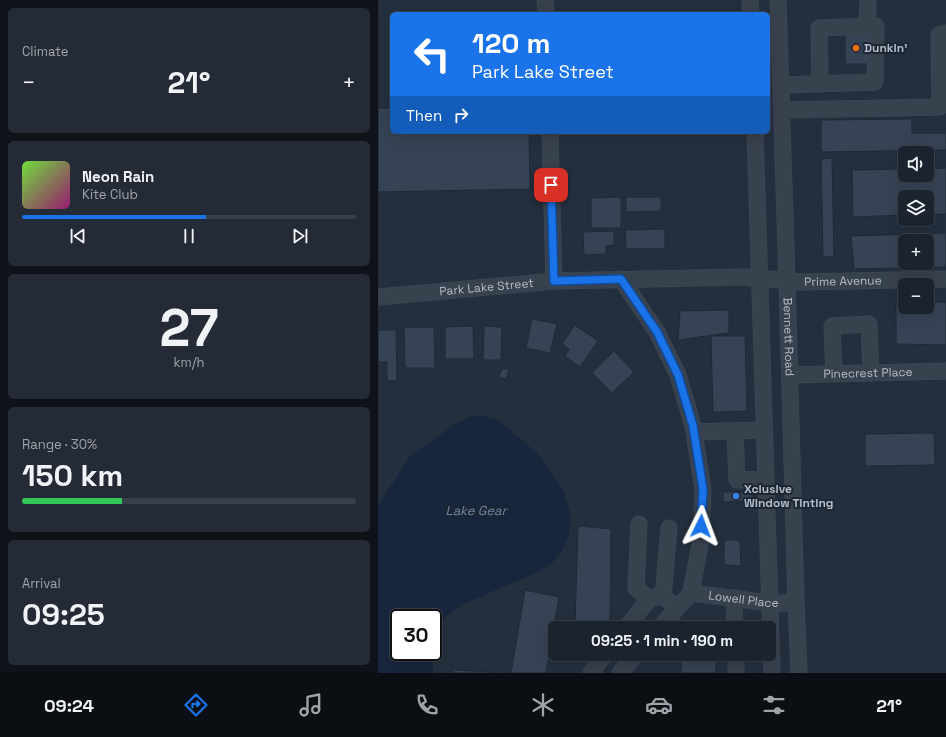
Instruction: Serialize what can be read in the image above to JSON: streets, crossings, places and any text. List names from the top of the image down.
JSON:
{
  "streets": {
    "street": [
      "Prime Avenue",
      "Park Lake Street",
      "Bennett Road",
      "Pinecrest Place",
      "Lowell Place"
    ]
  },
  "crossings": [
    ["Prime Avenue", "Park Lake Street"],
    ["Prime Avenue", "Bennett Road"],
    ["Park Lake Street", "Bennett Road"],
    ["Bennett Road", "Pinecrest Place"],
    ["Bennett Road", "Lowell Place"]
  ],
  "water": ["Lake Gear"],
  "places": ["Dunkin'", "Xclusive Window Tinting"],
  "page": {
    "tile": [
      "Climate",
      ["27", "km/h"],
      ["Range · 30%", "150 km"],
      ["Arrival", "09:25"]
    ],
    "turn": ["120 m", "Park Lake Street"],
    "heat": ["−", "21°", "+"],
    "then": "Then",
    "map_buttons": ["+", "−"],
    "song": ["Neon Rain", "Kite Club"],
    "limit": "30",
    "trip": "09:25 · 1 min · 190 m",
    "tabs": ["09:24", "21°"]
  }
}
